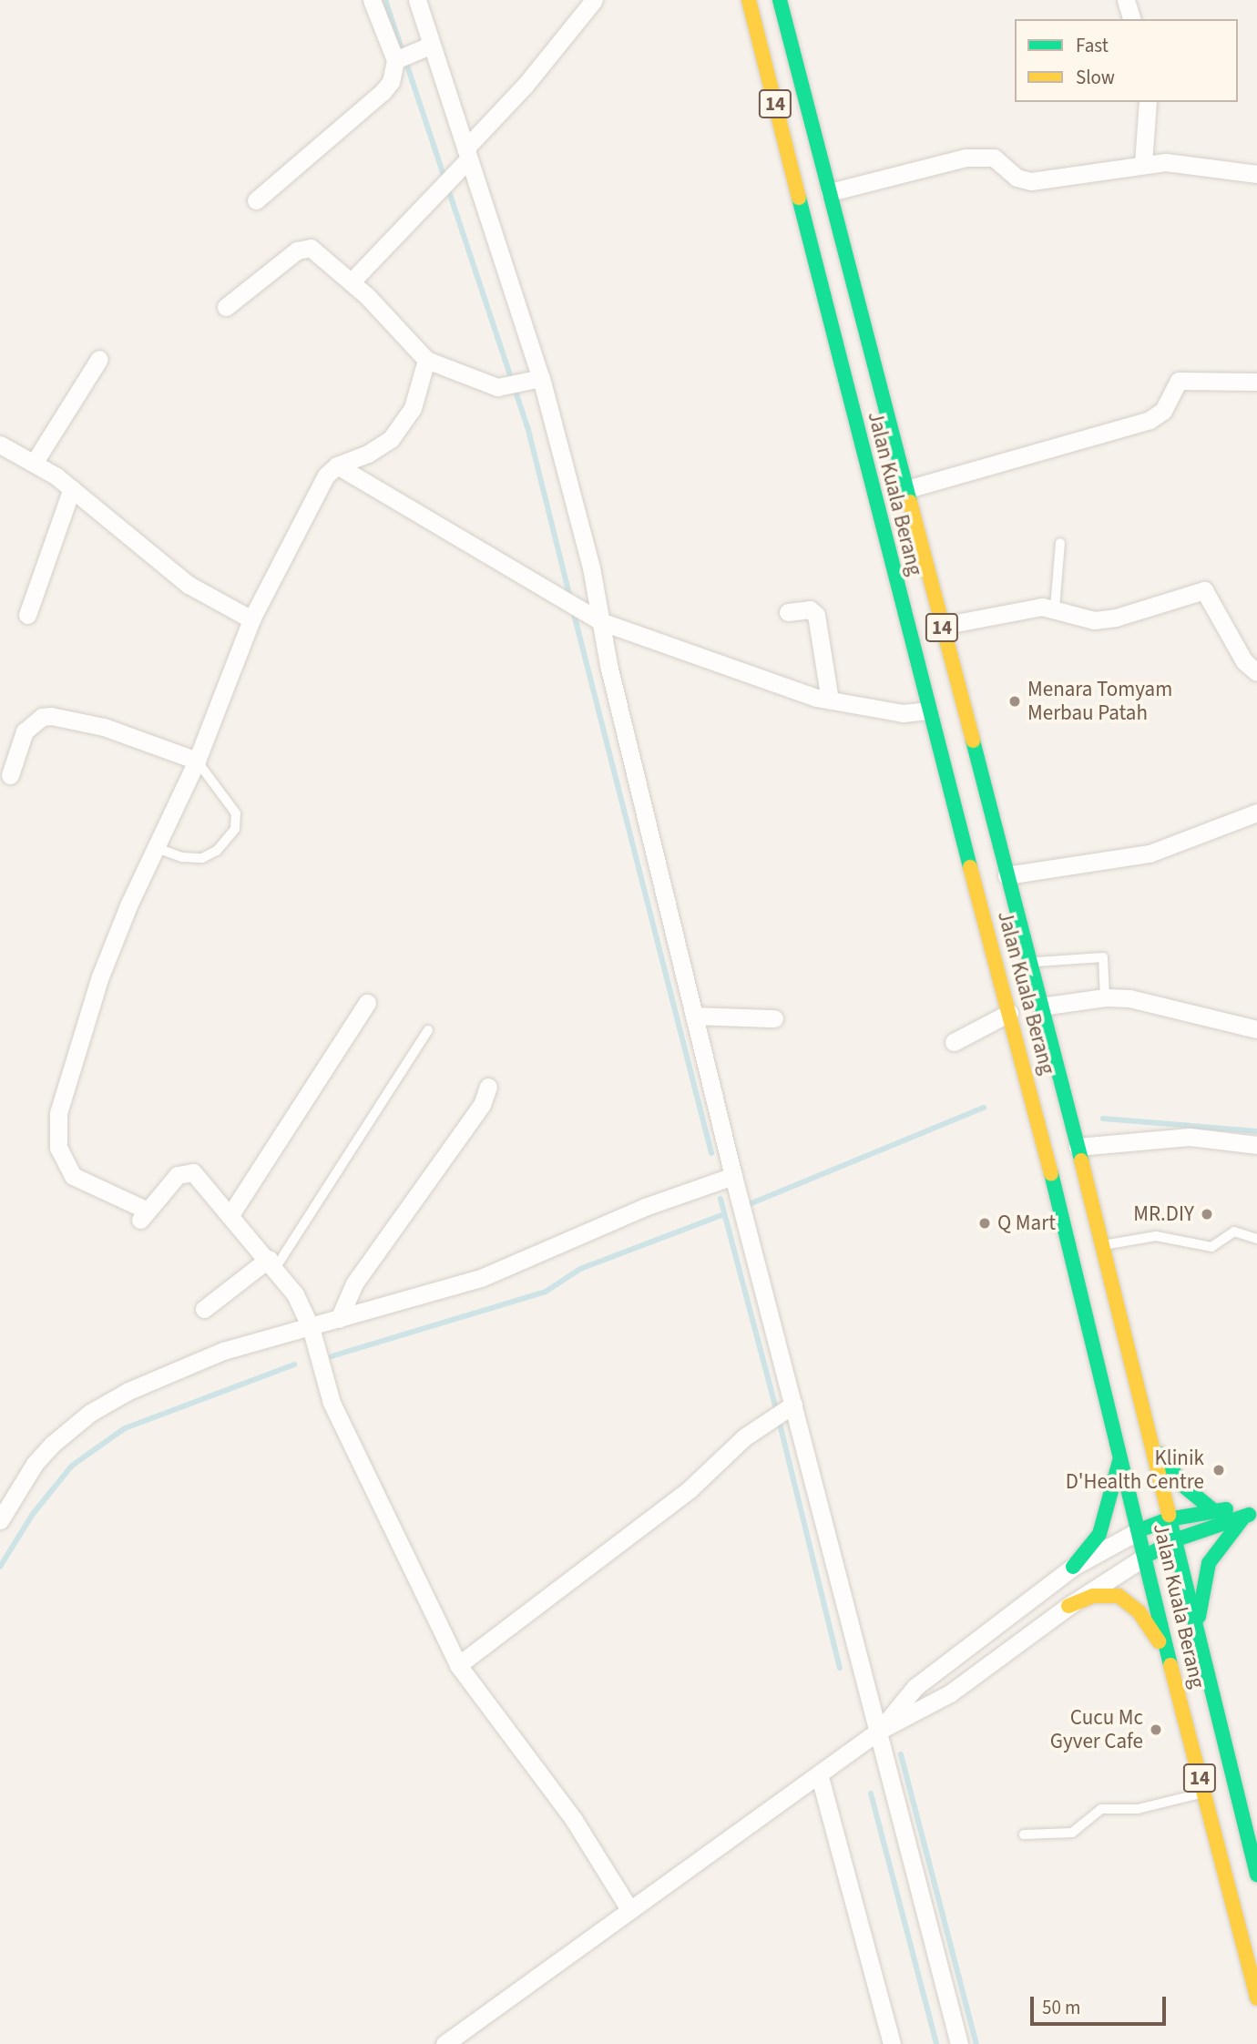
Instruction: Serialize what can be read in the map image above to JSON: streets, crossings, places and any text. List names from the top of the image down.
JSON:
{
  "streets": {
    "main road": ["14", "Jalan Kuala Berang"]
  },
  "places": [
    "Menara Tomyam Merbau Patah",
    "MR.DIY",
    "Q Mart",
    "Klinik D'Health Centre",
    "Cucu Mc Gyver Cafe"
  ],
  "legend": ["Fast", "Slow"],
  "scale_bar": "50 m"
}
